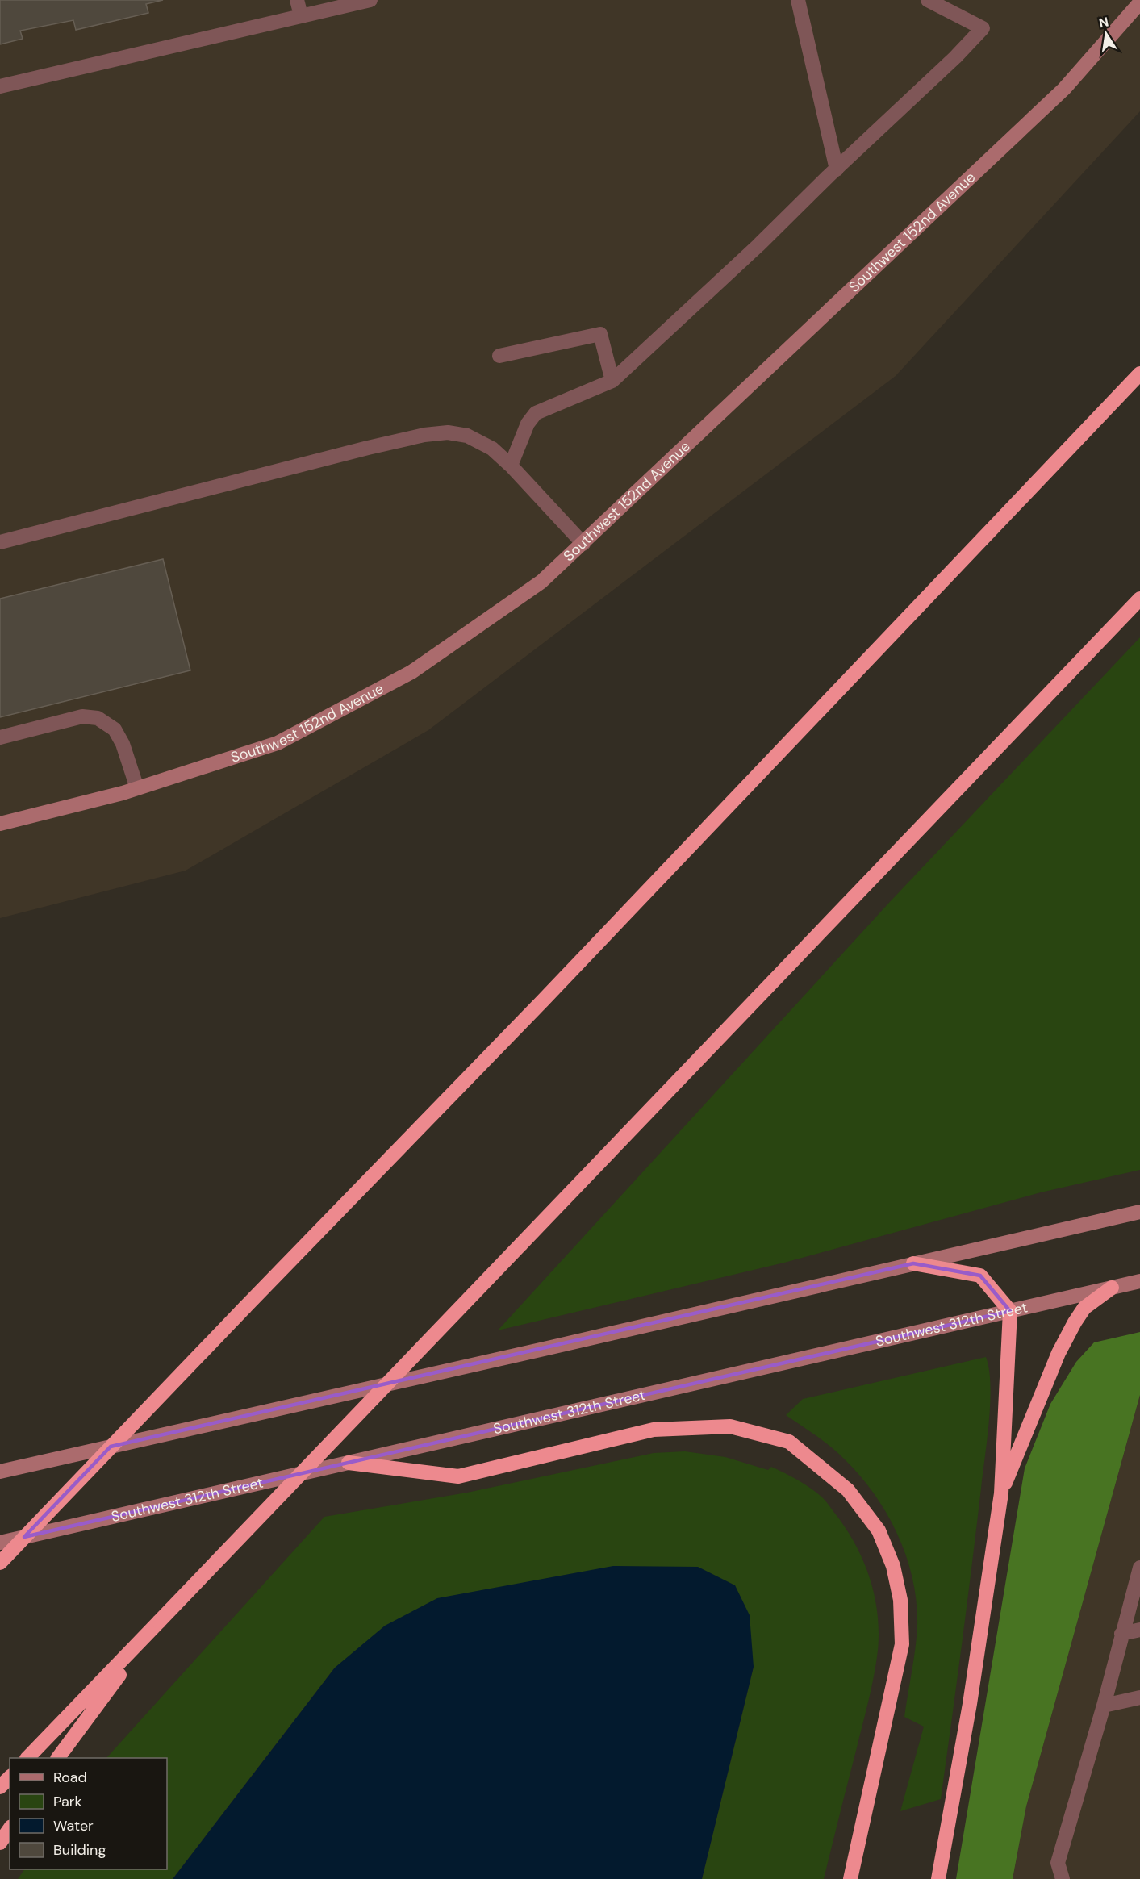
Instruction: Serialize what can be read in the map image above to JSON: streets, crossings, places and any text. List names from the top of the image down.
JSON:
{
  "streets": {
    "main road": ["Southwest 152nd Avenue", "Southwest 312th Street"]
  },
  "legend": [
    "Road",
    "Park",
    "Water",
    "Building"
  ],
  "north": "top"
}
